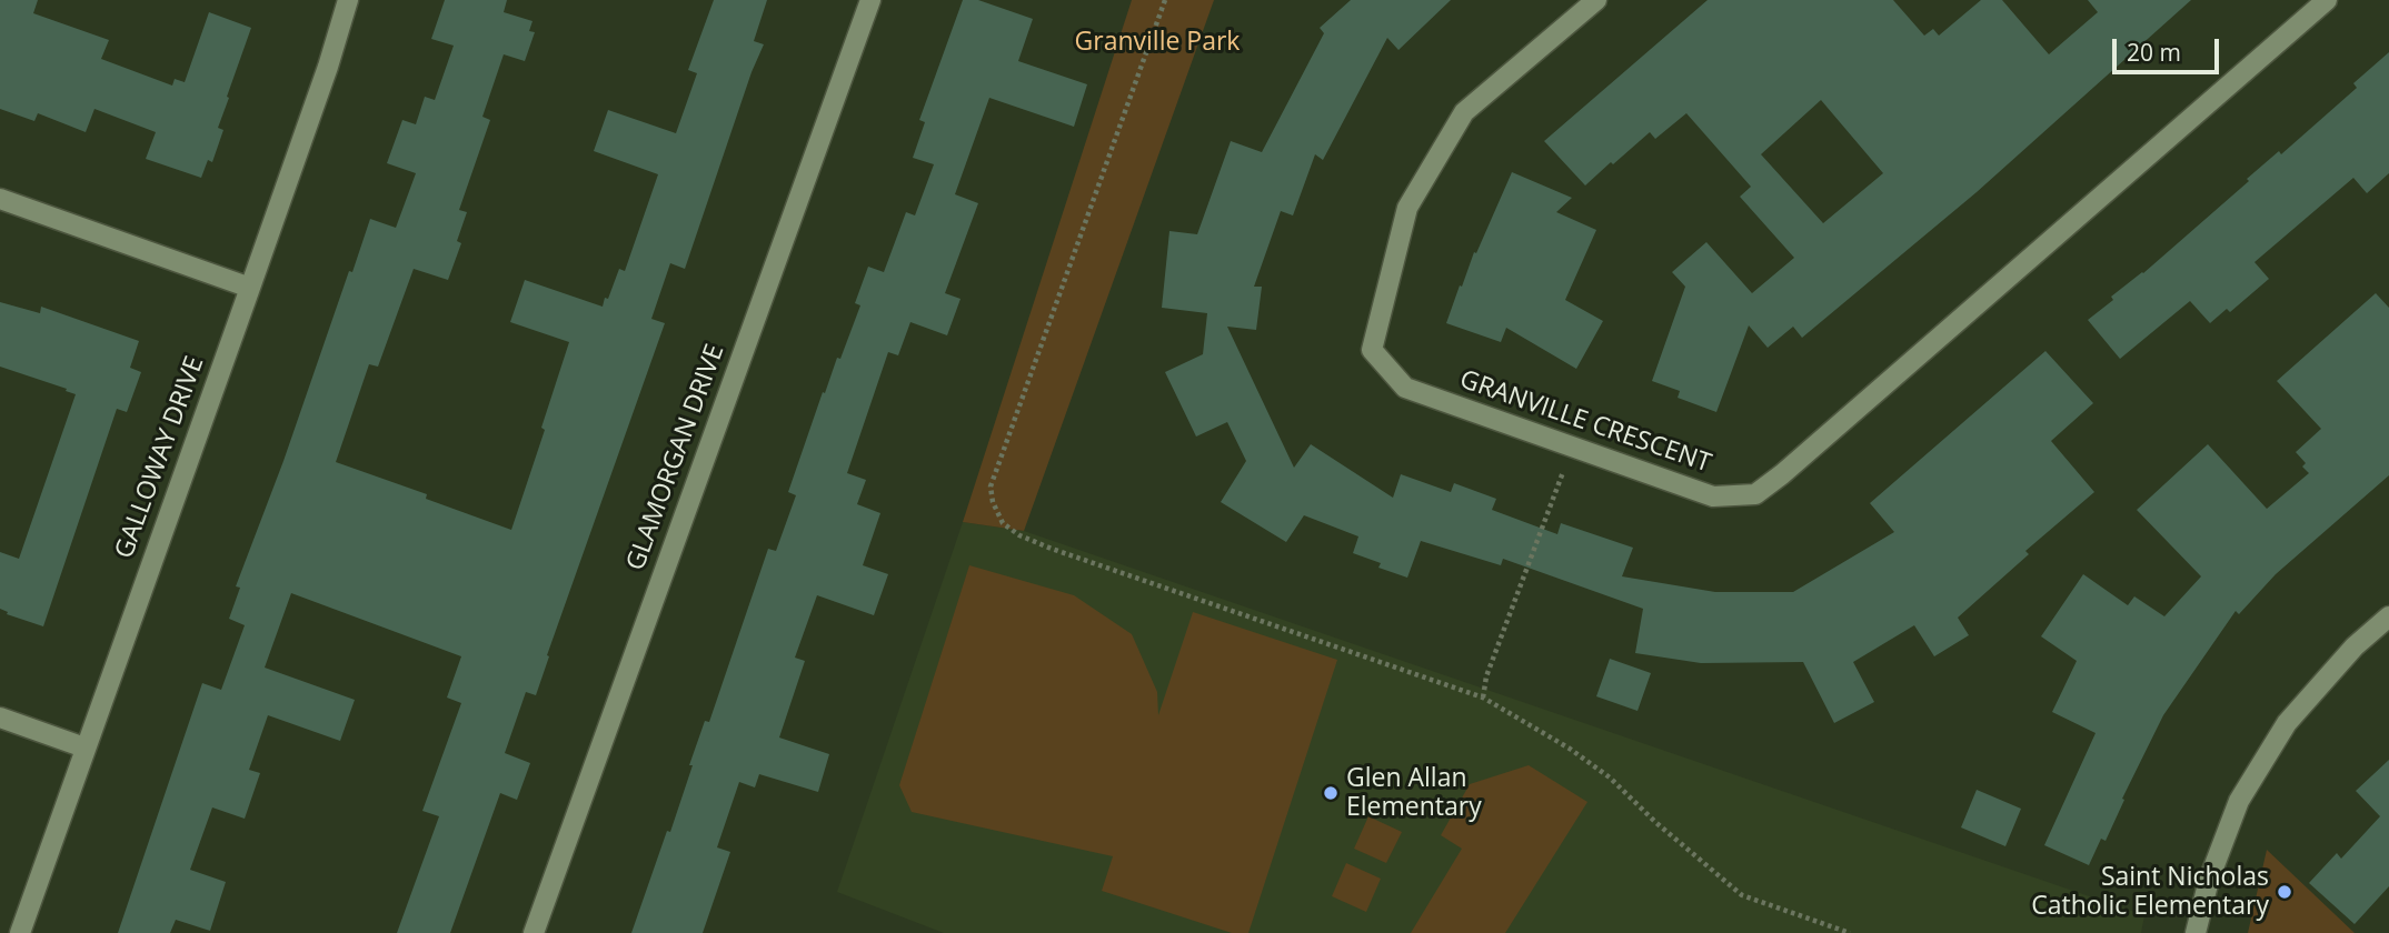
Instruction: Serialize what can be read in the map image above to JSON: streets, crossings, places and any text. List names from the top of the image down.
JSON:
{
  "streets": {
    "street": ["GRANVILLE CRESCENT", "GALLOWAY DRIVE", "GLAMORGAN DRIVE"]
  },
  "parks": ["Granville Park"],
  "places": ["Glen Allan Elementary", "Saint Nicholas Catholic Elementary"],
  "scale_bar": "20 m"
}
